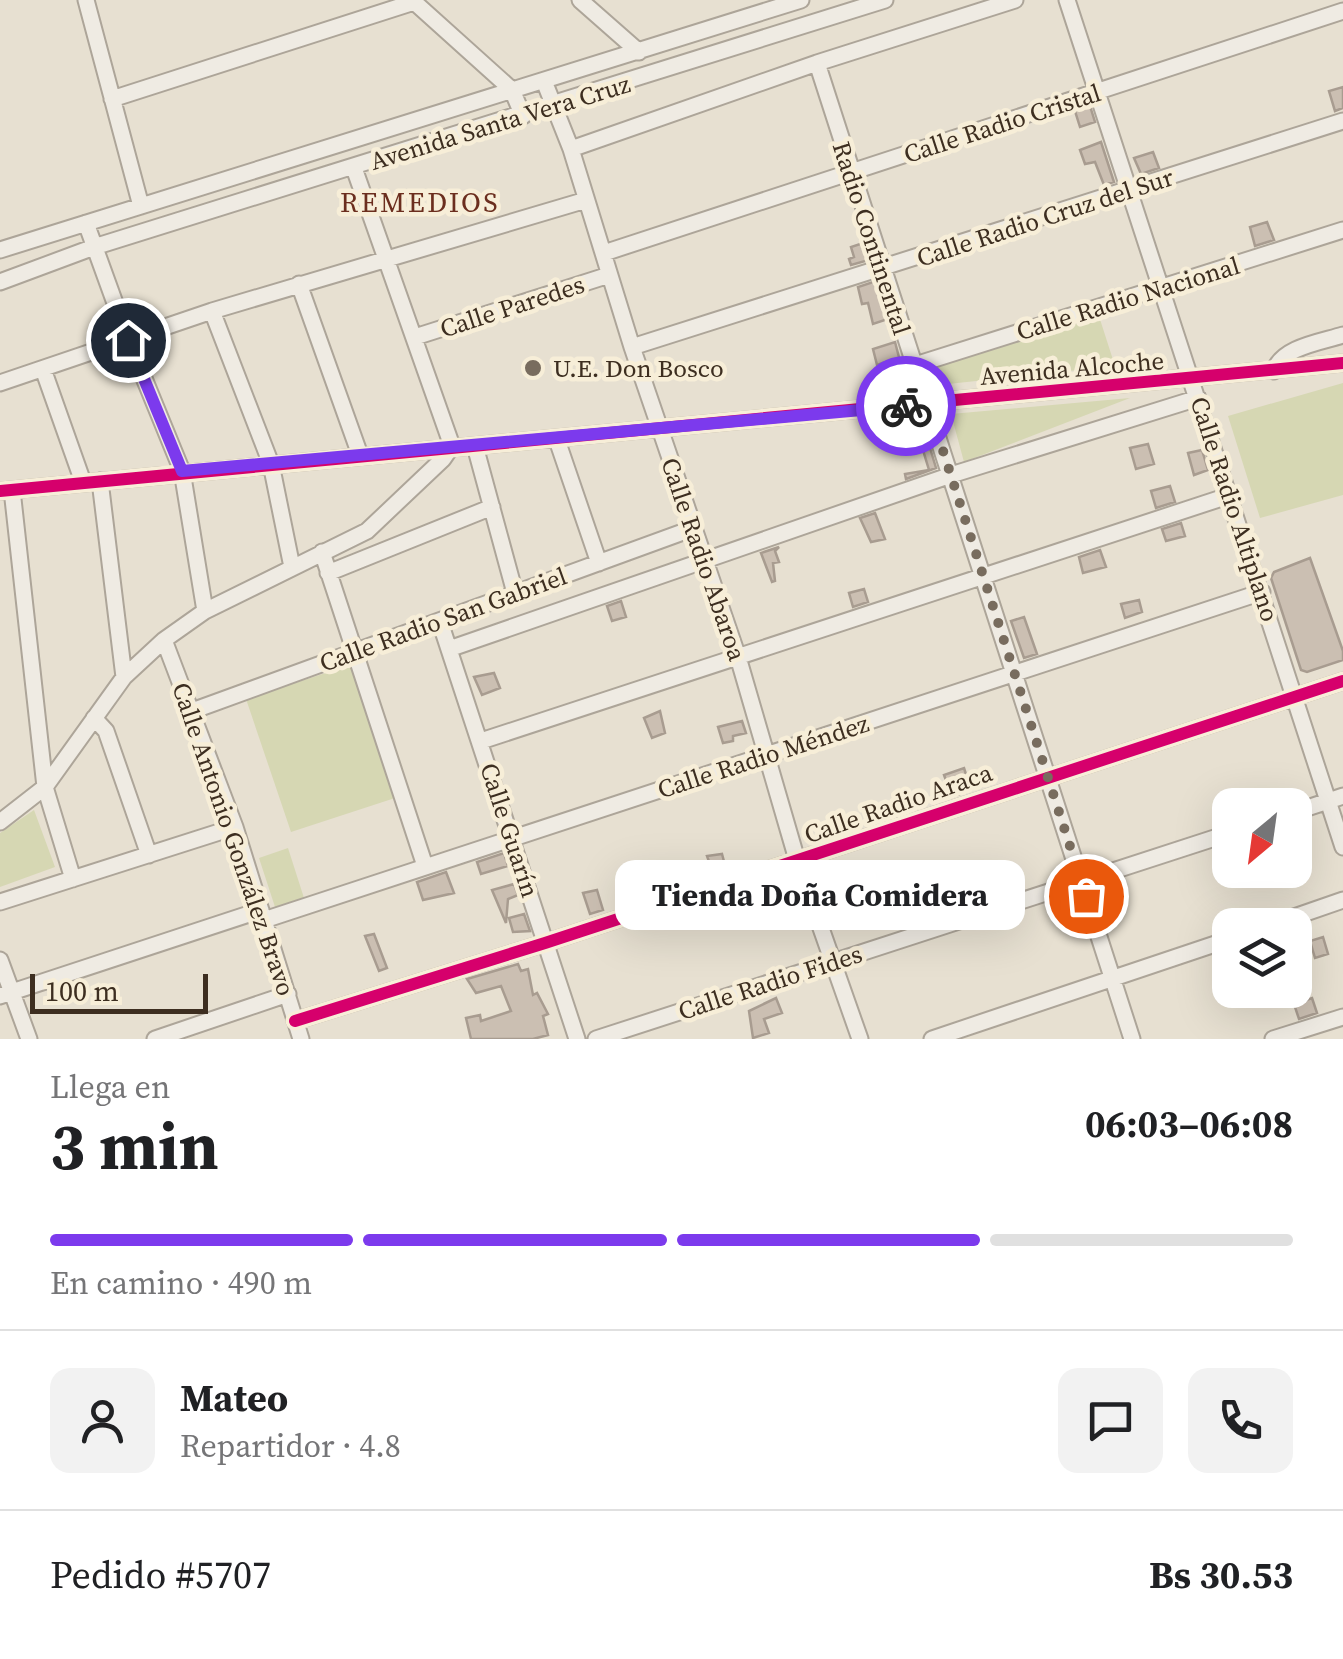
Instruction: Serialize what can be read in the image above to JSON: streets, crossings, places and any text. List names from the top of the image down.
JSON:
{
  "streets": {
    "street": [
      "Avenida Santa Vera Cruz",
      "Calle Radio Cristal",
      "Calle Radio Cruz del Sur",
      "Radio Continental",
      "Calle Radio Nacional",
      "Calle Paredes",
      "Avenida Alcoche",
      "Calle Radio Altiplano",
      "Calle Radio Abaroa",
      "Calle Radio San Gabriel",
      "Calle Radio Méndez",
      "Calle Radio Araca",
      "Calle Guarín",
      "Calle Antonio González Bravo",
      "Calle Radio Fides"
    ]
  },
  "crossings": [
    ["Avenida Santa Vera Cruz", "Calle Radio Abaroa"],
    ["Calle Radio Cristal", "Radio Continental"],
    ["Calle Radio Cristal", "Calle Radio Altiplano"],
    ["Calle Radio Cristal", "Calle Radio Abaroa"],
    ["Calle Radio Cruz del Sur", "Radio Continental"],
    ["Calle Radio Cruz del Sur", "Calle Radio Altiplano"],
    ["Calle Radio Cruz del Sur", "Calle Radio Abaroa"],
    ["Radio Continental", "Calle Radio Nacional"],
    ["Radio Continental", "Avenida Alcoche"],
    ["Radio Continental", "Calle Radio San Gabriel"],
    ["Radio Continental", "Calle Radio Méndez"],
    ["Radio Continental", "Calle Radio Araca"],
    ["Radio Continental", "Calle Radio Fides"],
    ["Calle Radio Nacional", "Calle Radio Altiplano"],
    ["Calle Paredes", "Calle Radio Abaroa"],
    ["Avenida Alcoche", "Calle Radio Altiplano"],
    ["Avenida Alcoche", "Calle Radio Abaroa"],
    ["Calle Radio Altiplano", "Calle Radio San Gabriel"],
    ["Calle Radio Altiplano", "Calle Radio Méndez"],
    ["Calle Radio Altiplano", "Calle Radio Araca"],
    ["Calle Radio Abaroa", "Calle Radio San Gabriel"],
    ["Calle Radio Abaroa", "Calle Radio Méndez"],
    ["Calle Radio Abaroa", "Calle Radio Araca"],
    ["Calle Radio Abaroa", "Calle Radio Fides"],
    ["Calle Radio San Gabriel", "Calle Guarín"],
    ["Calle Radio San Gabriel", "Calle Antonio González Bravo"],
    ["Calle Radio Méndez", "Calle Guarín"],
    ["Calle Radio Méndez", "Calle Antonio González Bravo"],
    ["Calle Radio Araca", "Calle Guarín"],
    ["Calle Radio Araca", "Calle Antonio González Bravo"]
  ],
  "districts": ["REMEDIOS"],
  "places": ["U.E. Don Bosco", "Tienda Doña Comidera"],
  "scale_bar": "100 m",
  "north": "bottom left",
  "page": {
    "bubble": "Tienda Doña Comidera",
    "scale": "100 m",
    "heading": ["3 min", "Llega en", "06:03–06:08"],
    "panel": [
      "Mateo",
      "Repartidor · 4.8",
      "Pedido #5707",
      "Bs 30.53"
    ],
    "bar": "En camino · 490 m"
  }
}
